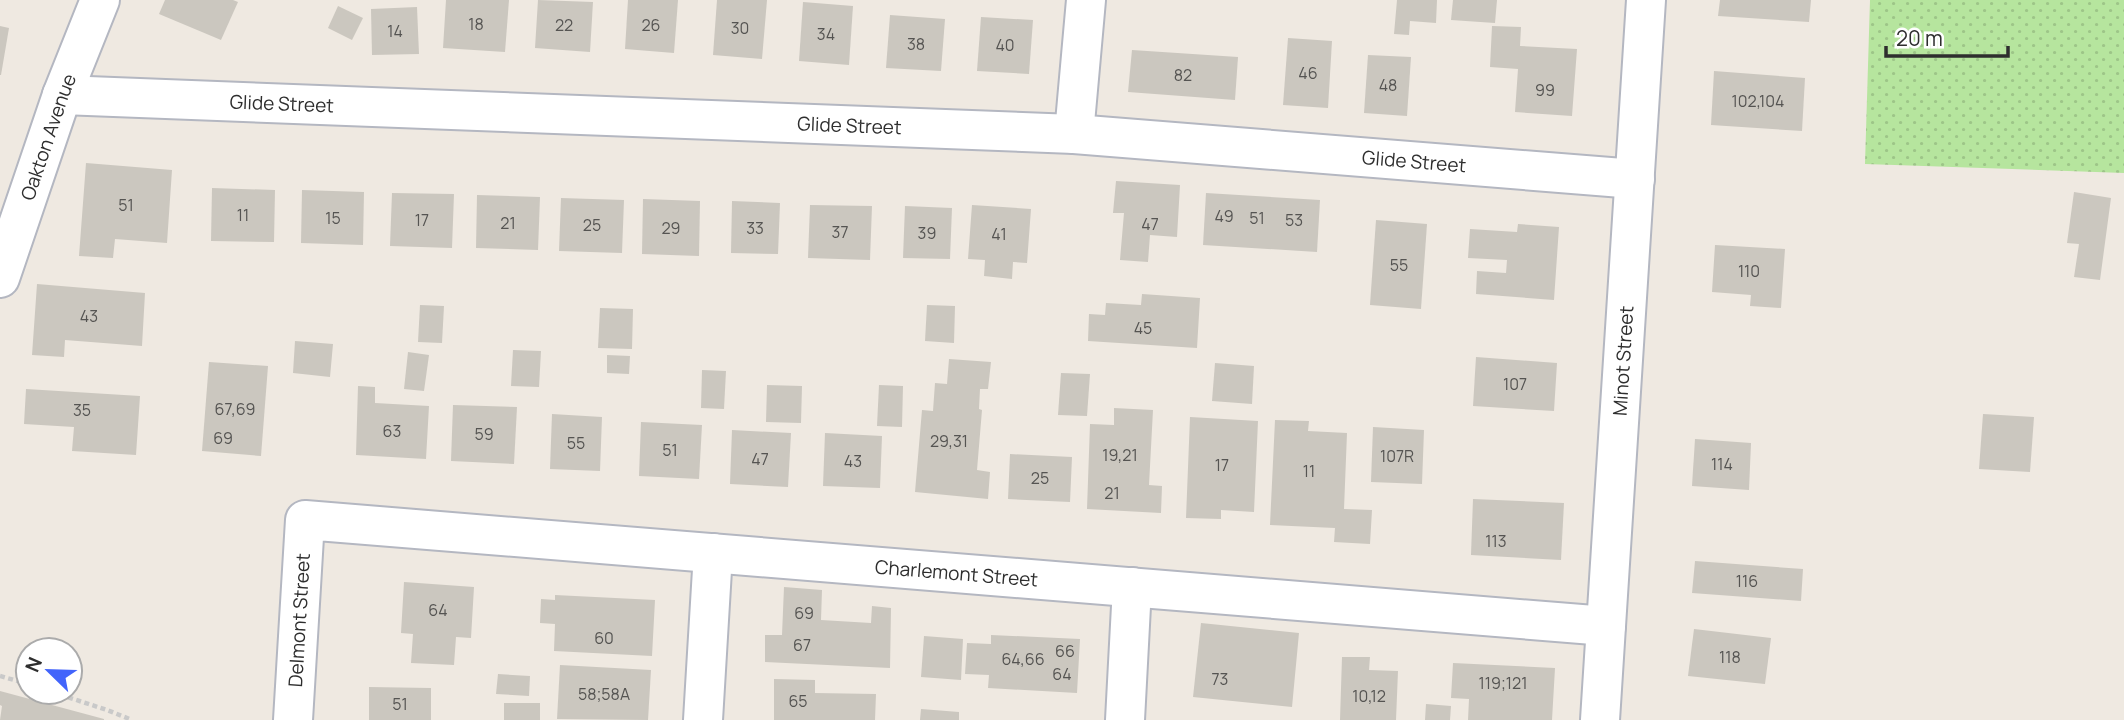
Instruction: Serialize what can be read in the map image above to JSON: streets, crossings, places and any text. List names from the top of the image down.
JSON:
{
  "streets": {
    "street": [
      "Glide Street",
      "Oakton Avenue",
      "Minot Street",
      "Charlemont Street",
      "Delmont Street"
    ]
  },
  "crossings": [
    ["Glide Street", "Oakton Avenue"],
    ["Glide Street", "Minot Street"],
    ["Minot Street", "Charlemont Street"],
    ["Charlemont Street", "Delmont Street"]
  ],
  "house_numbers": [
    "18",
    "22",
    "26",
    "30",
    "14",
    "34",
    "38",
    "40",
    "46",
    "82",
    "48",
    "99",
    "102,104",
    "51",
    "11",
    "49",
    "15",
    "51",
    "17",
    "53",
    "21",
    "47",
    "25",
    "29",
    "33",
    "37",
    "39",
    "41",
    "55",
    "110",
    "43",
    "45",
    "107",
    "67,69",
    "35",
    "63",
    "59",
    "69",
    "29,31",
    "55",
    "51",
    "19,21",
    "107R",
    "47",
    "43",
    "114",
    "17",
    "11",
    "25",
    "21",
    "113",
    "116",
    "64",
    "69",
    "60",
    "67",
    "66",
    "118",
    "64,66",
    "64",
    "73",
    "119;121",
    "58;58A",
    "10,12",
    "65",
    "51"
  ],
  "scale_bar": "20 m",
  "north": "top left"
}
